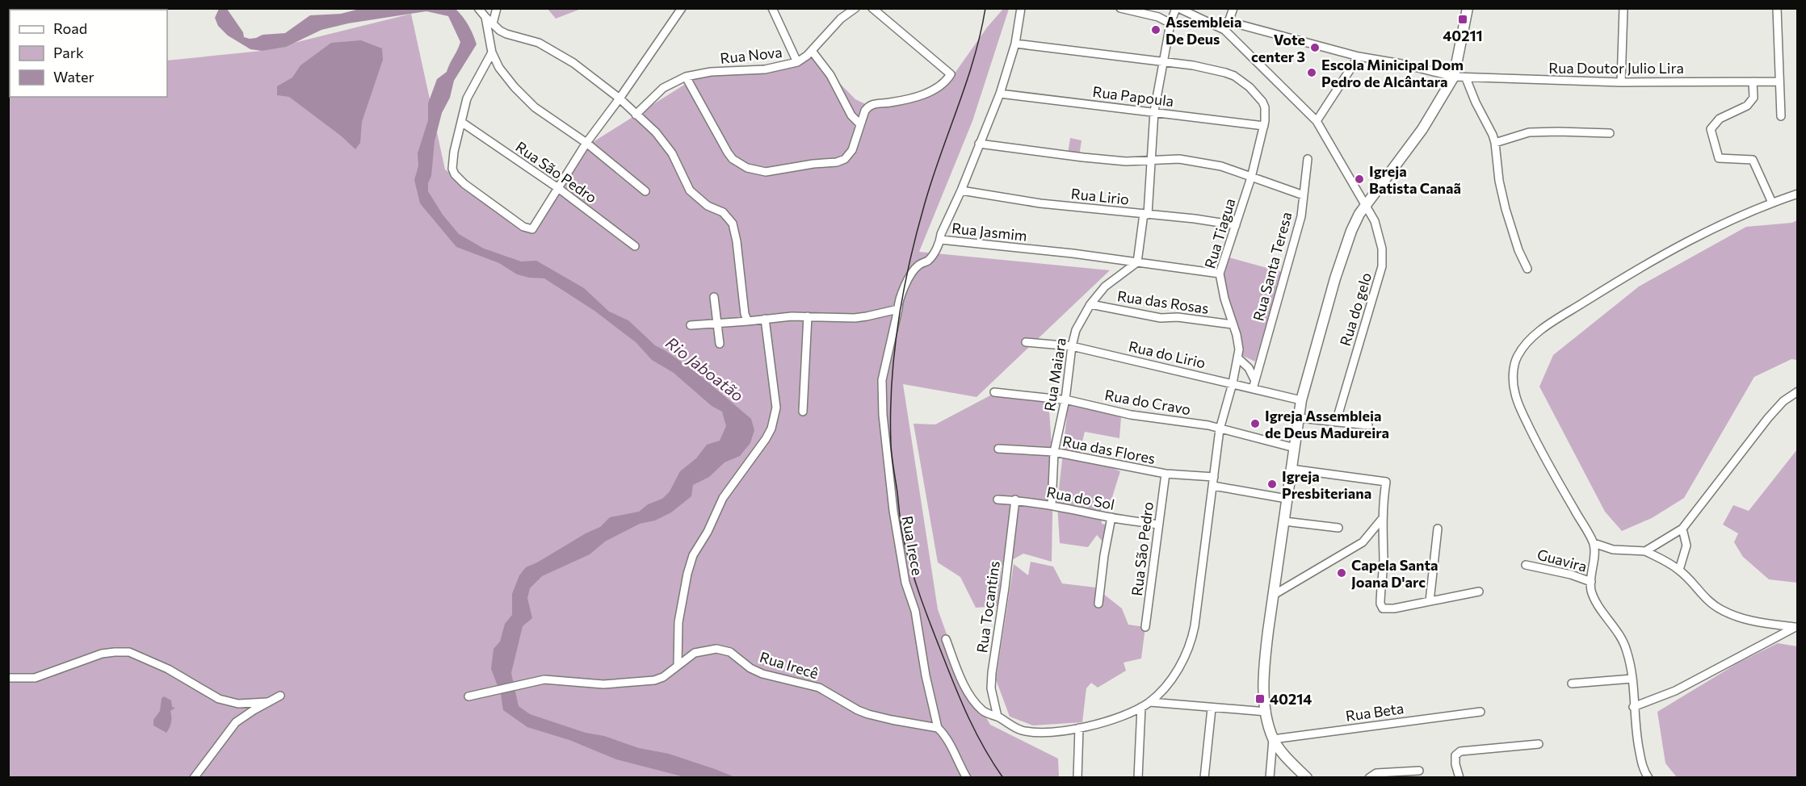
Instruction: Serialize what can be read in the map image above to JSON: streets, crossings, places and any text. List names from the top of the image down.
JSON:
{
  "streets": {
    "street": [
      "Rua Nova",
      "Rua Doutor Julio Lira",
      "Rua Papoula",
      "Rua São Pedro",
      "Rua Lirio",
      "Rua Jasmim",
      "Rua Tiagua",
      "Rua Santa Teresa",
      "Rua das Rosas",
      "Rua do gelo",
      "Rua do Lirio",
      "Rua Maiara",
      "Rua do Cravo",
      "Rua das Flores",
      "Rua do Sol",
      "Rua Irece",
      "Guavira",
      "Rua Tocantins",
      "Rua Irecê",
      "Rua Beta"
    ]
  },
  "crossings": [
    ["Rua Papoula", "Rua Jasmim"],
    ["Rua Papoula", "Rua Tiagua"],
    ["Rua São Pedro", "Rua das Flores"],
    ["Rua São Pedro", "Rua do Sol"],
    ["Rua Lirio", "Rua Jasmim"],
    ["Rua Lirio", "Rua Tiagua"],
    ["Rua Jasmim", "Rua Tiagua"],
    ["Rua Jasmim", "Rua Maiara"],
    ["Rua Jasmim", "Rua Irece"],
    ["Rua Tiagua", "Rua das Rosas"],
    ["Rua Tiagua", "Rua do Lirio"],
    ["Rua Tiagua", "Rua do Cravo"],
    ["Rua Tiagua", "Rua das Flores"],
    ["Rua Tiagua", "Rua Tocantins"],
    ["Rua das Rosas", "Rua Maiara"],
    ["Rua do Lirio", "Rua Maiara"],
    ["Rua Maiara", "Rua do Cravo"],
    ["Rua Maiara", "Rua das Flores"],
    ["Rua Maiara", "Rua do Sol"],
    ["Rua do Sol", "Rua Tocantins"],
    ["Rua Irece", "Rua Irecê"]
  ],
  "water": ["Rio Jaboatão"],
  "places": {
    "transit": ["40211", "40214"],
    "other": [
      "Assembleia De Deus",
      "Vote center 3",
      "Escola Minicipal Dom Pedro de Alcântara",
      "Igreja Batista Canaã",
      "Igreja Assembleia de Deus Madureira",
      "Igreja Presbiteriana",
      "Capela Santa Joana D'arc"
    ]
  },
  "legend": ["Road", "Park", "Water"]
}
